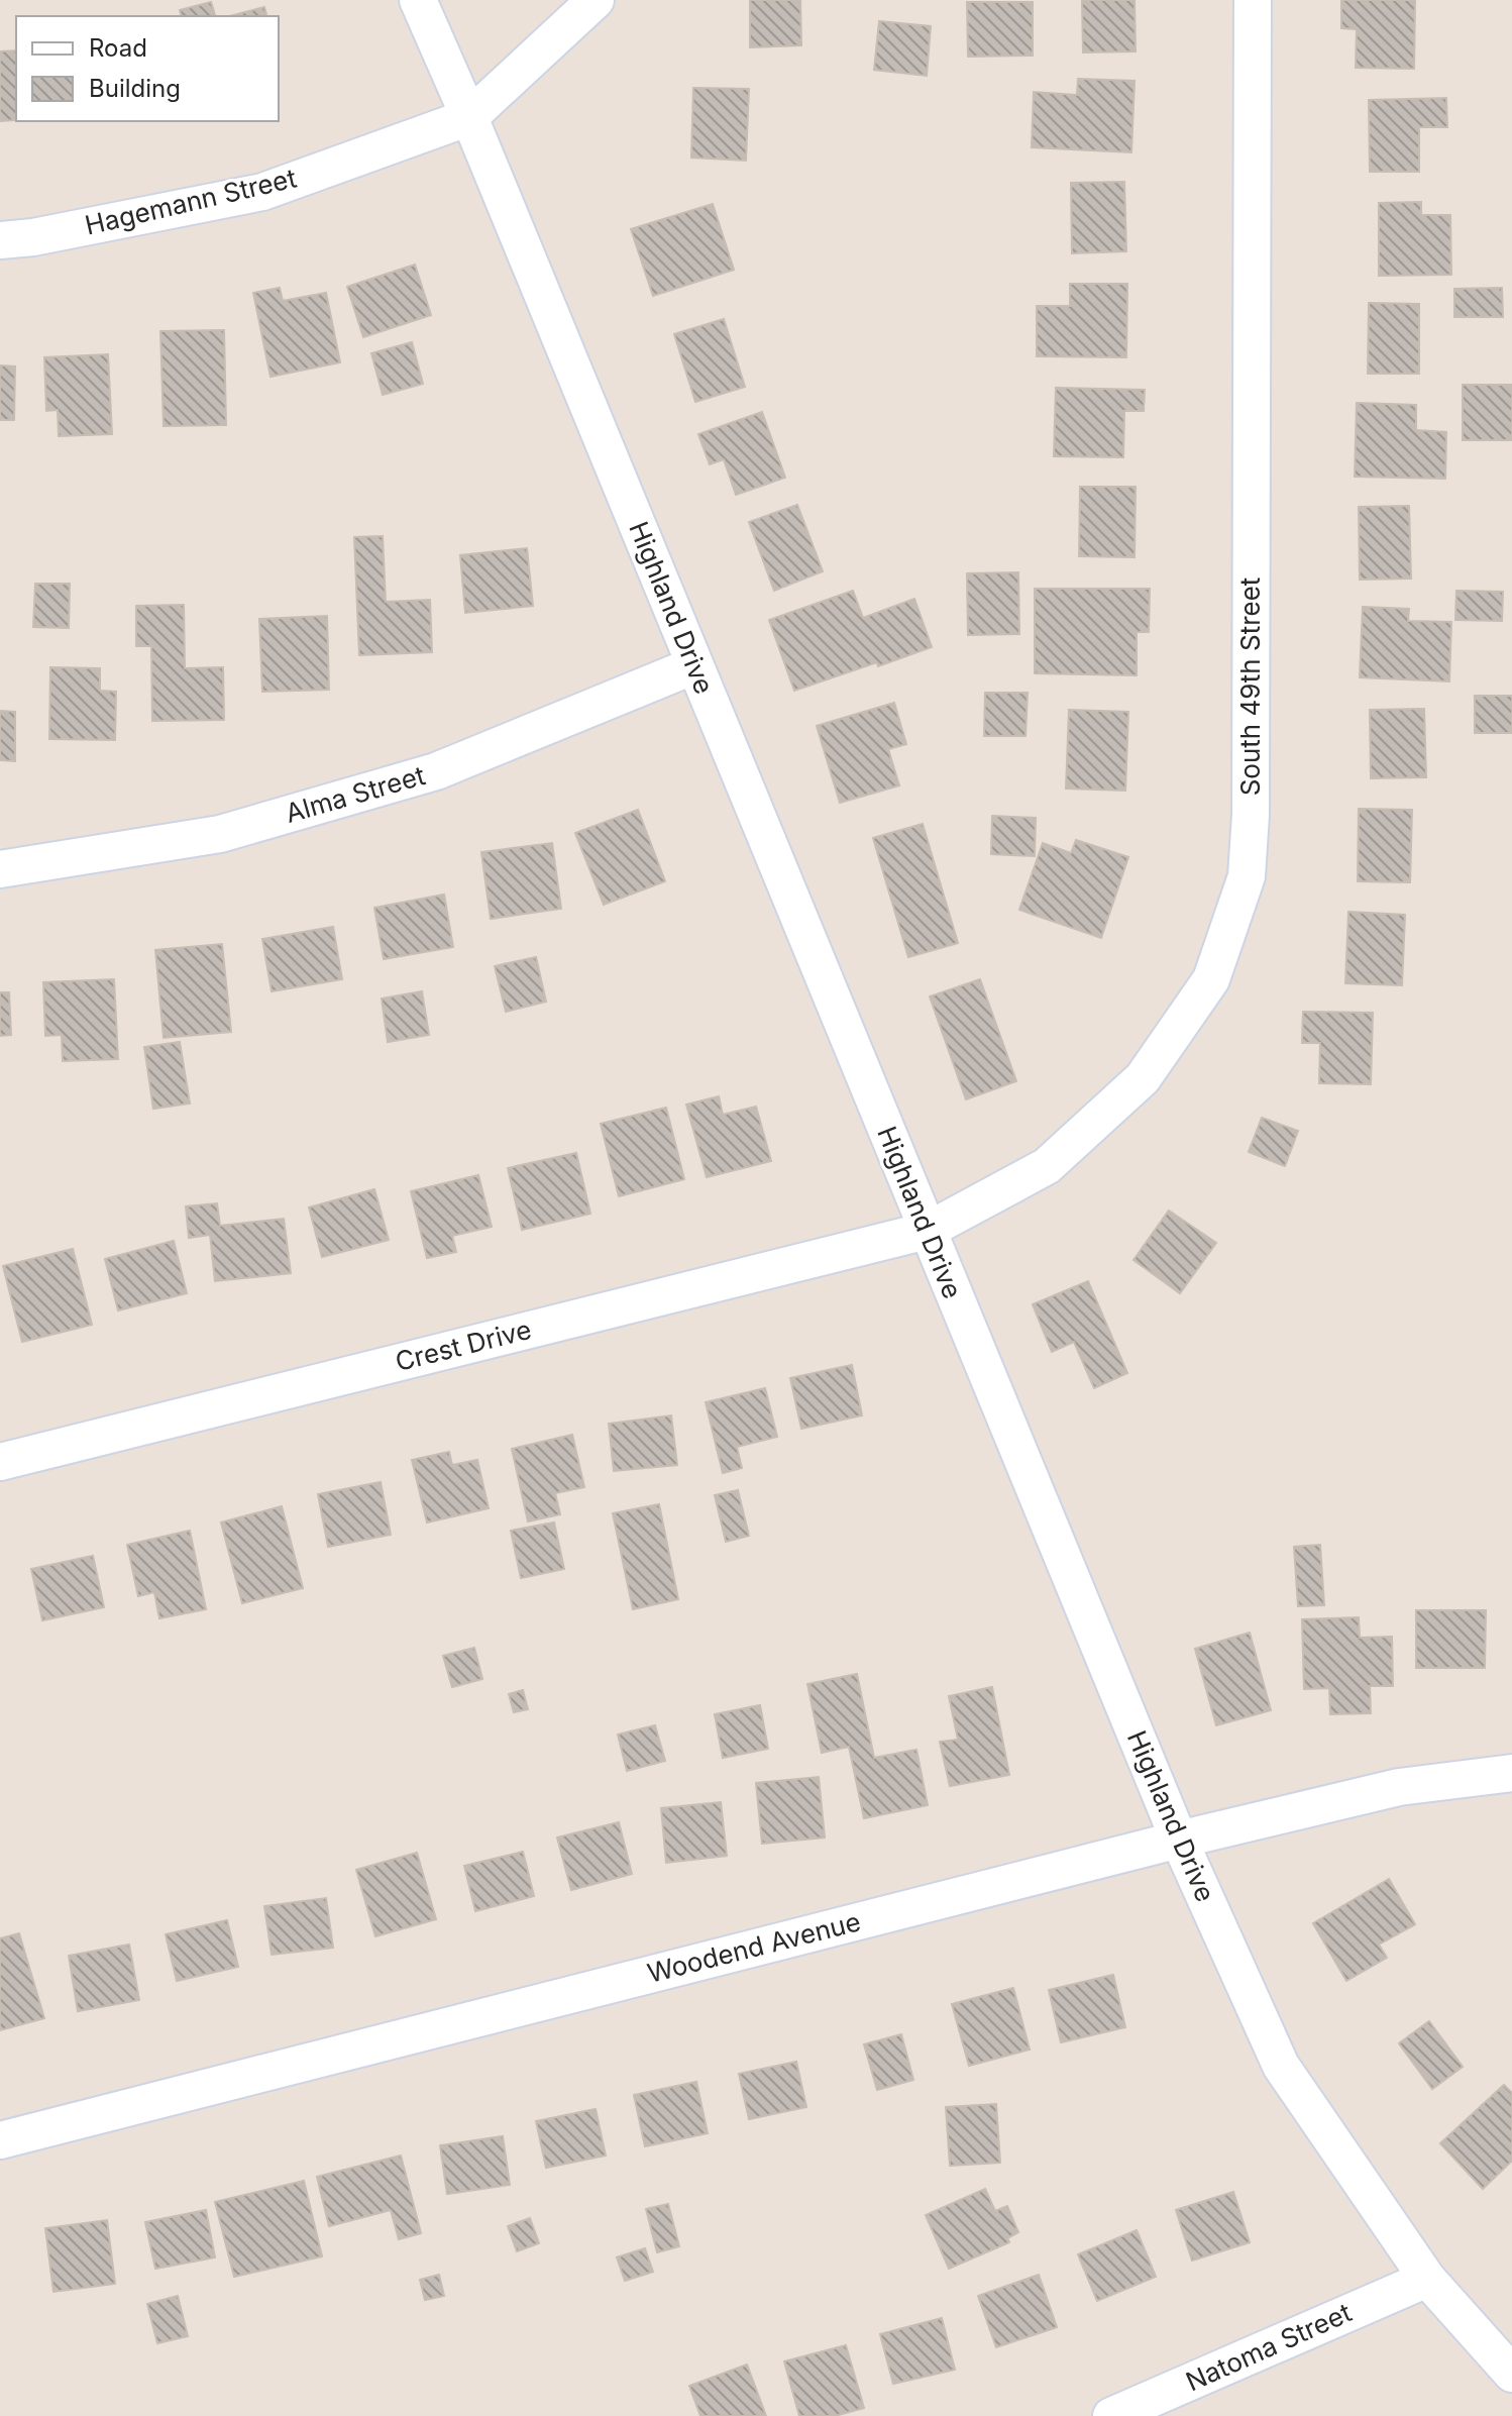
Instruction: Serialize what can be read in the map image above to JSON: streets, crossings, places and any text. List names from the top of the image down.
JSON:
{
  "streets": {
    "street": [
      "Hagemann Street",
      "Highland Drive",
      "South 49th Street",
      "Alma Street",
      "Crest Drive",
      "Woodend Avenue",
      "Natoma Street"
    ]
  },
  "crossings": [
    ["Hagemann Street", "Highland Drive"],
    ["Highland Drive", "South 49th Street"],
    ["Highland Drive", "Alma Street"],
    ["Highland Drive", "Crest Drive"],
    ["Highland Drive", "Woodend Avenue"],
    ["Highland Drive", "Natoma Street"],
    ["South 49th Street", "Crest Drive"]
  ],
  "legend": ["Road", "Building"]
}
